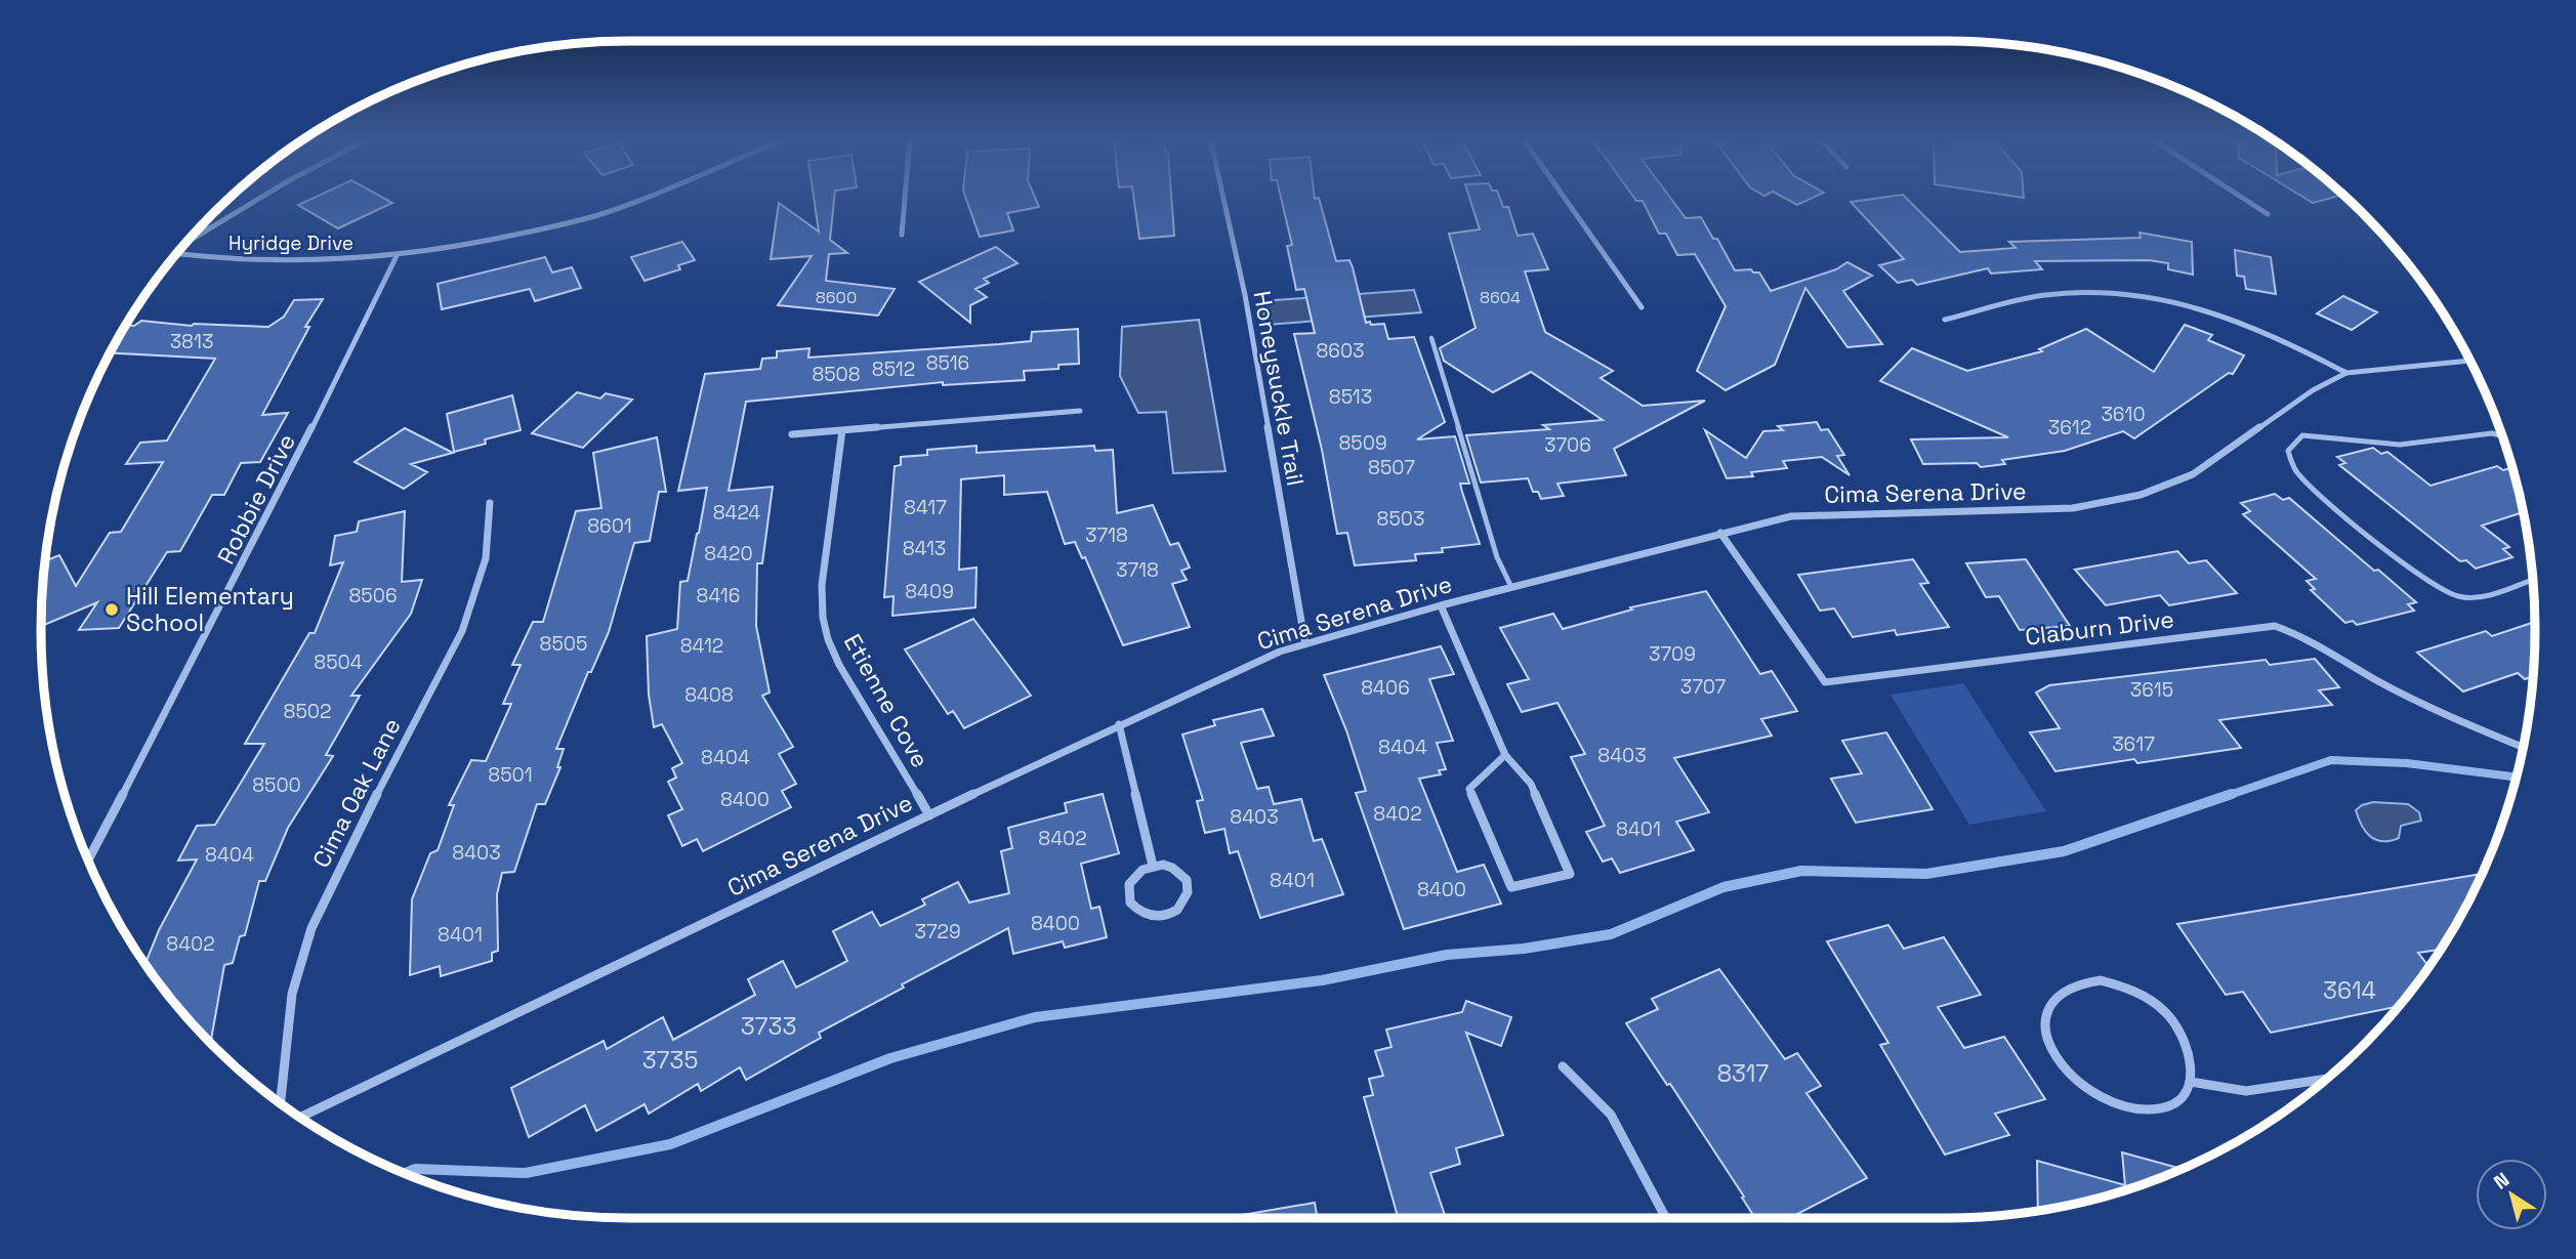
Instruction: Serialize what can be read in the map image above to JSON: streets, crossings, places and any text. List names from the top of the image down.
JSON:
{
  "streets": {
    "street": [
      "Hyridge Drive",
      "Honeysuckle Trail",
      "Cima Serena Drive",
      "Robbie Drive",
      "Claburn Drive",
      "Etienne Cove",
      "Cima Oak Lane"
    ]
  },
  "crossings": [
    ["Hyridge Drive", "Robbie Drive"],
    ["Honeysuckle Trail", "Cima Serena Drive"],
    ["Cima Serena Drive", "Claburn Drive"],
    ["Cima Serena Drive", "Etienne Cove"]
  ],
  "places": ["Hill Elementary School"],
  "house_numbers": [
    "8600",
    "8604",
    "3813",
    "8603",
    "8516",
    "8512",
    "8508",
    "8513",
    "3610",
    "3612",
    "8509",
    "3706",
    "8507",
    "8417",
    "8424",
    "8503",
    "8601",
    "3718",
    "8413",
    "8420",
    "3718",
    "8409",
    "8506",
    "8416",
    "8505",
    "8412",
    "3709",
    "8504",
    "3707",
    "8406",
    "3615",
    "8408",
    "8502",
    "3617",
    "8404",
    "8403",
    "8404",
    "8501",
    "8500",
    "8400",
    "8402",
    "8403",
    "8401",
    "8402",
    "8403",
    "8404",
    "8401",
    "8400",
    "8400",
    "3729",
    "8401",
    "8402",
    "3614",
    "3733",
    "3735",
    "8317"
  ],
  "north": "top left"
}
